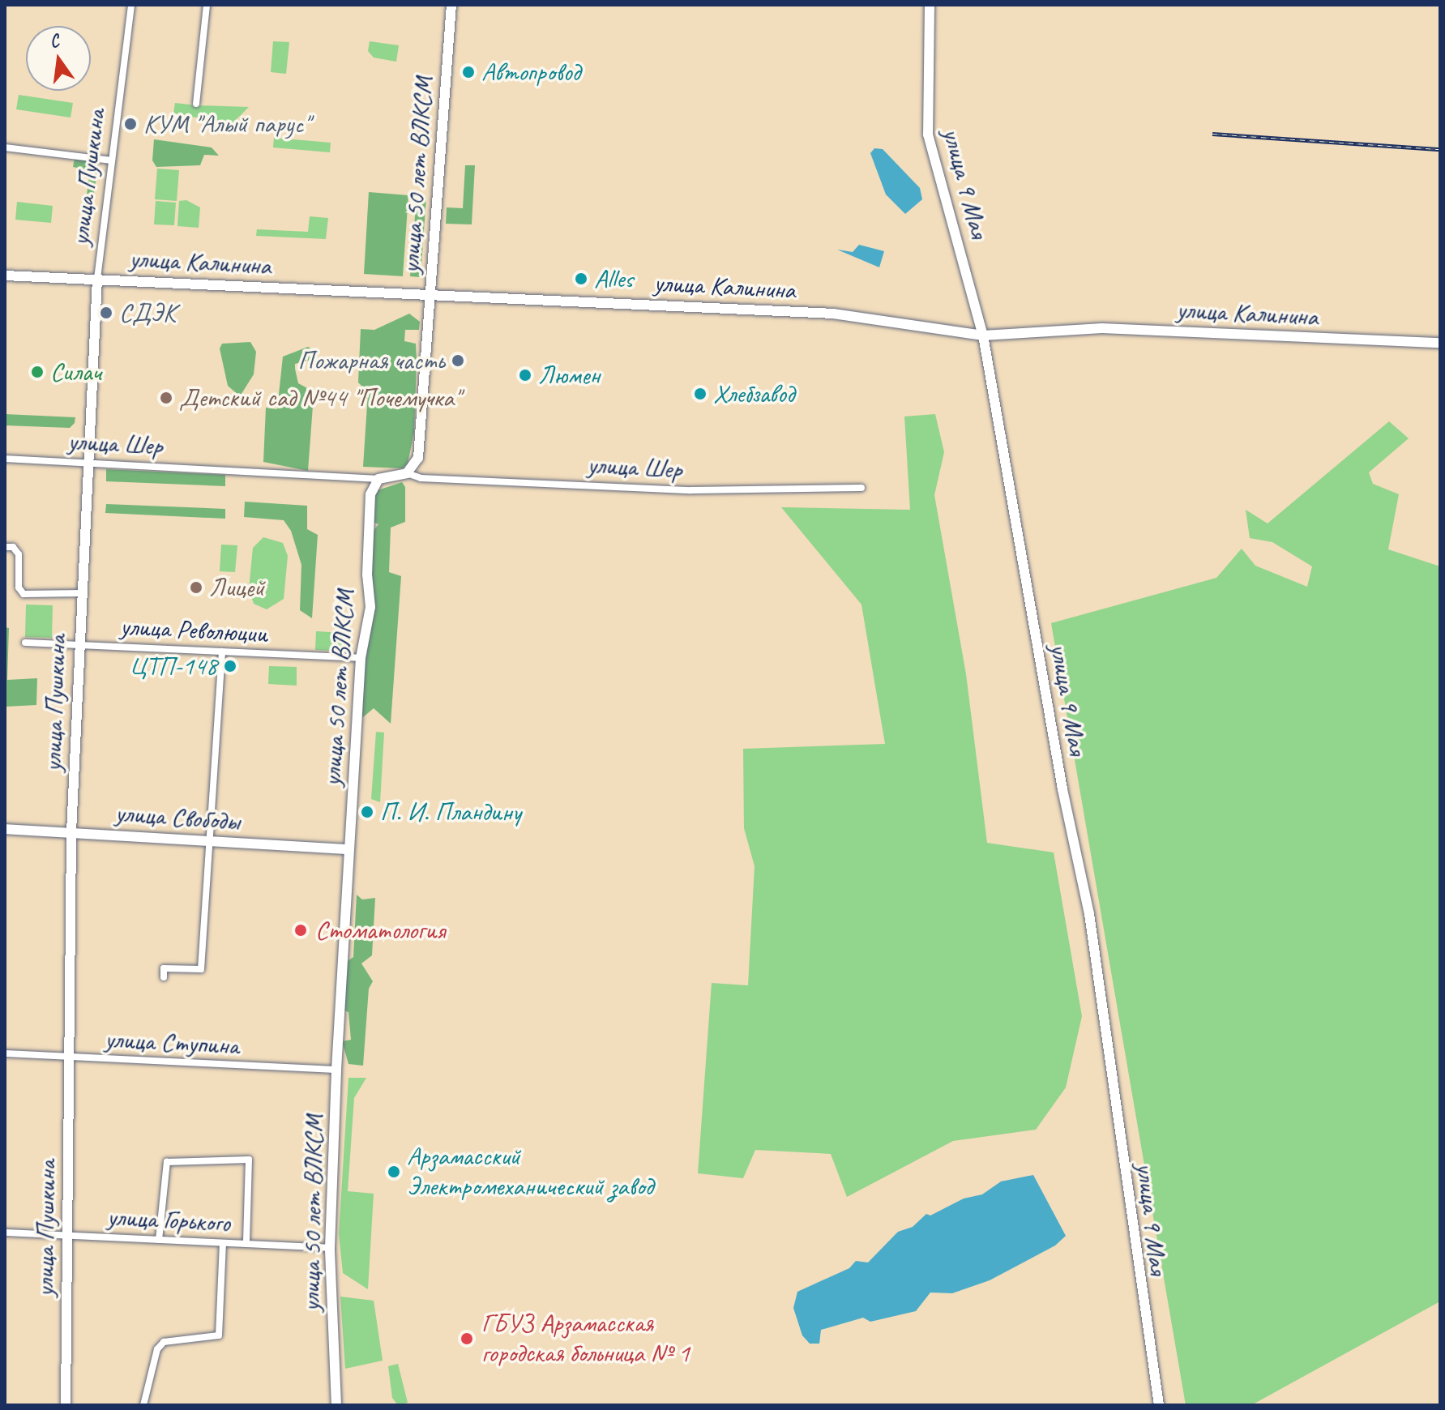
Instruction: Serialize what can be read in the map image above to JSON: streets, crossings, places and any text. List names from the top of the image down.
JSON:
{
  "streets": {
    "street": [
      "улица 50 лет ВЛКСМ",
      "улица Пушкина",
      "улица 9 Мая",
      "улица Калинина",
      "улица Шер",
      "улица Революции",
      "улица Свободы",
      "улица Ступина",
      "улица Горького"
    ]
  },
  "crossings": [
    ["улица 50 лет ВЛКСМ", "улица Калинина"],
    ["улица 50 лет ВЛКСМ", "улица Шер"],
    ["улица 50 лет ВЛКСМ", "улица Революции"],
    ["улица 50 лет ВЛКСМ", "улица Свободы"],
    ["улица 50 лет ВЛКСМ", "улица Ступина"],
    ["улица 50 лет ВЛКСМ", "улица Горького"],
    ["улица Пушкина", "улица Калинина"],
    ["улица Пушкина", "улица Шер"],
    ["улица Пушкина", "улица Революции"],
    ["улица Пушкина", "улица Свободы"],
    ["улица Пушкина", "улица Ступина"],
    ["улица Пушкина", "улица Горького"],
    ["улица 9 Мая", "улица Калинина"]
  ],
  "places": [
    "Автопровод",
    "КУМ \"Алый парус\"",
    "Alles",
    "СДЭК",
    "Пожарная часть",
    "Силач",
    "Люмен",
    "Хлебзавод",
    "Детский сад №44 \"Почемучка\"",
    "Лицей",
    "ЦТП-148",
    "П. И. Пландину",
    "Стоматология",
    "Арзамасский Электромеханический завод",
    "ГБУЗ Арзамасская городская больница № 1"
  ],
  "north": "top"
}
